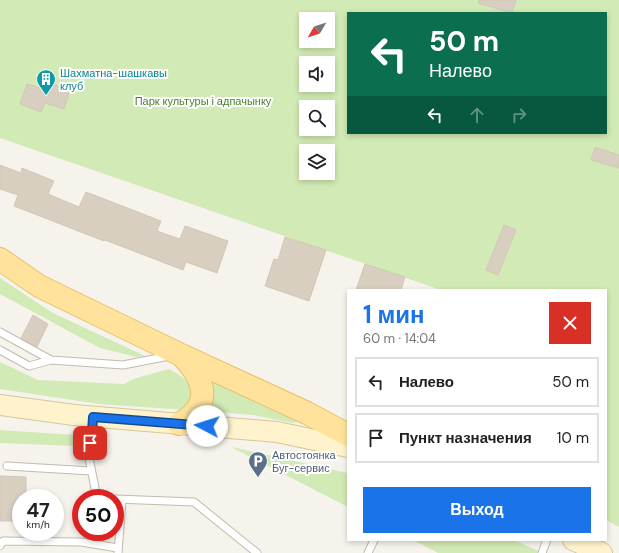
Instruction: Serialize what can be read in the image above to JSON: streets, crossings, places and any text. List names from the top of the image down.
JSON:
{
  "parks": ["Парк культуры і адпачынку"],
  "places": {
    "building": ["Шахматна-шашкавы клуб"],
    "parking": ["Автостоянка Буг-сервис"]
  },
  "north": "bottom left",
  "page": {
    "turn": ["50 m", "Налево"],
    "heading": ["1 мин", "60 m · 14:04"],
    "list": [
      {
        "name": "Налево",
        "value": "50 m"
      },
      {
        "name": "Пункт назначения",
        "value": "10 m"
      }
    ],
    "buttons": "Выход",
    "speed": "47 km/h",
    "limit": "50"
  }
}
